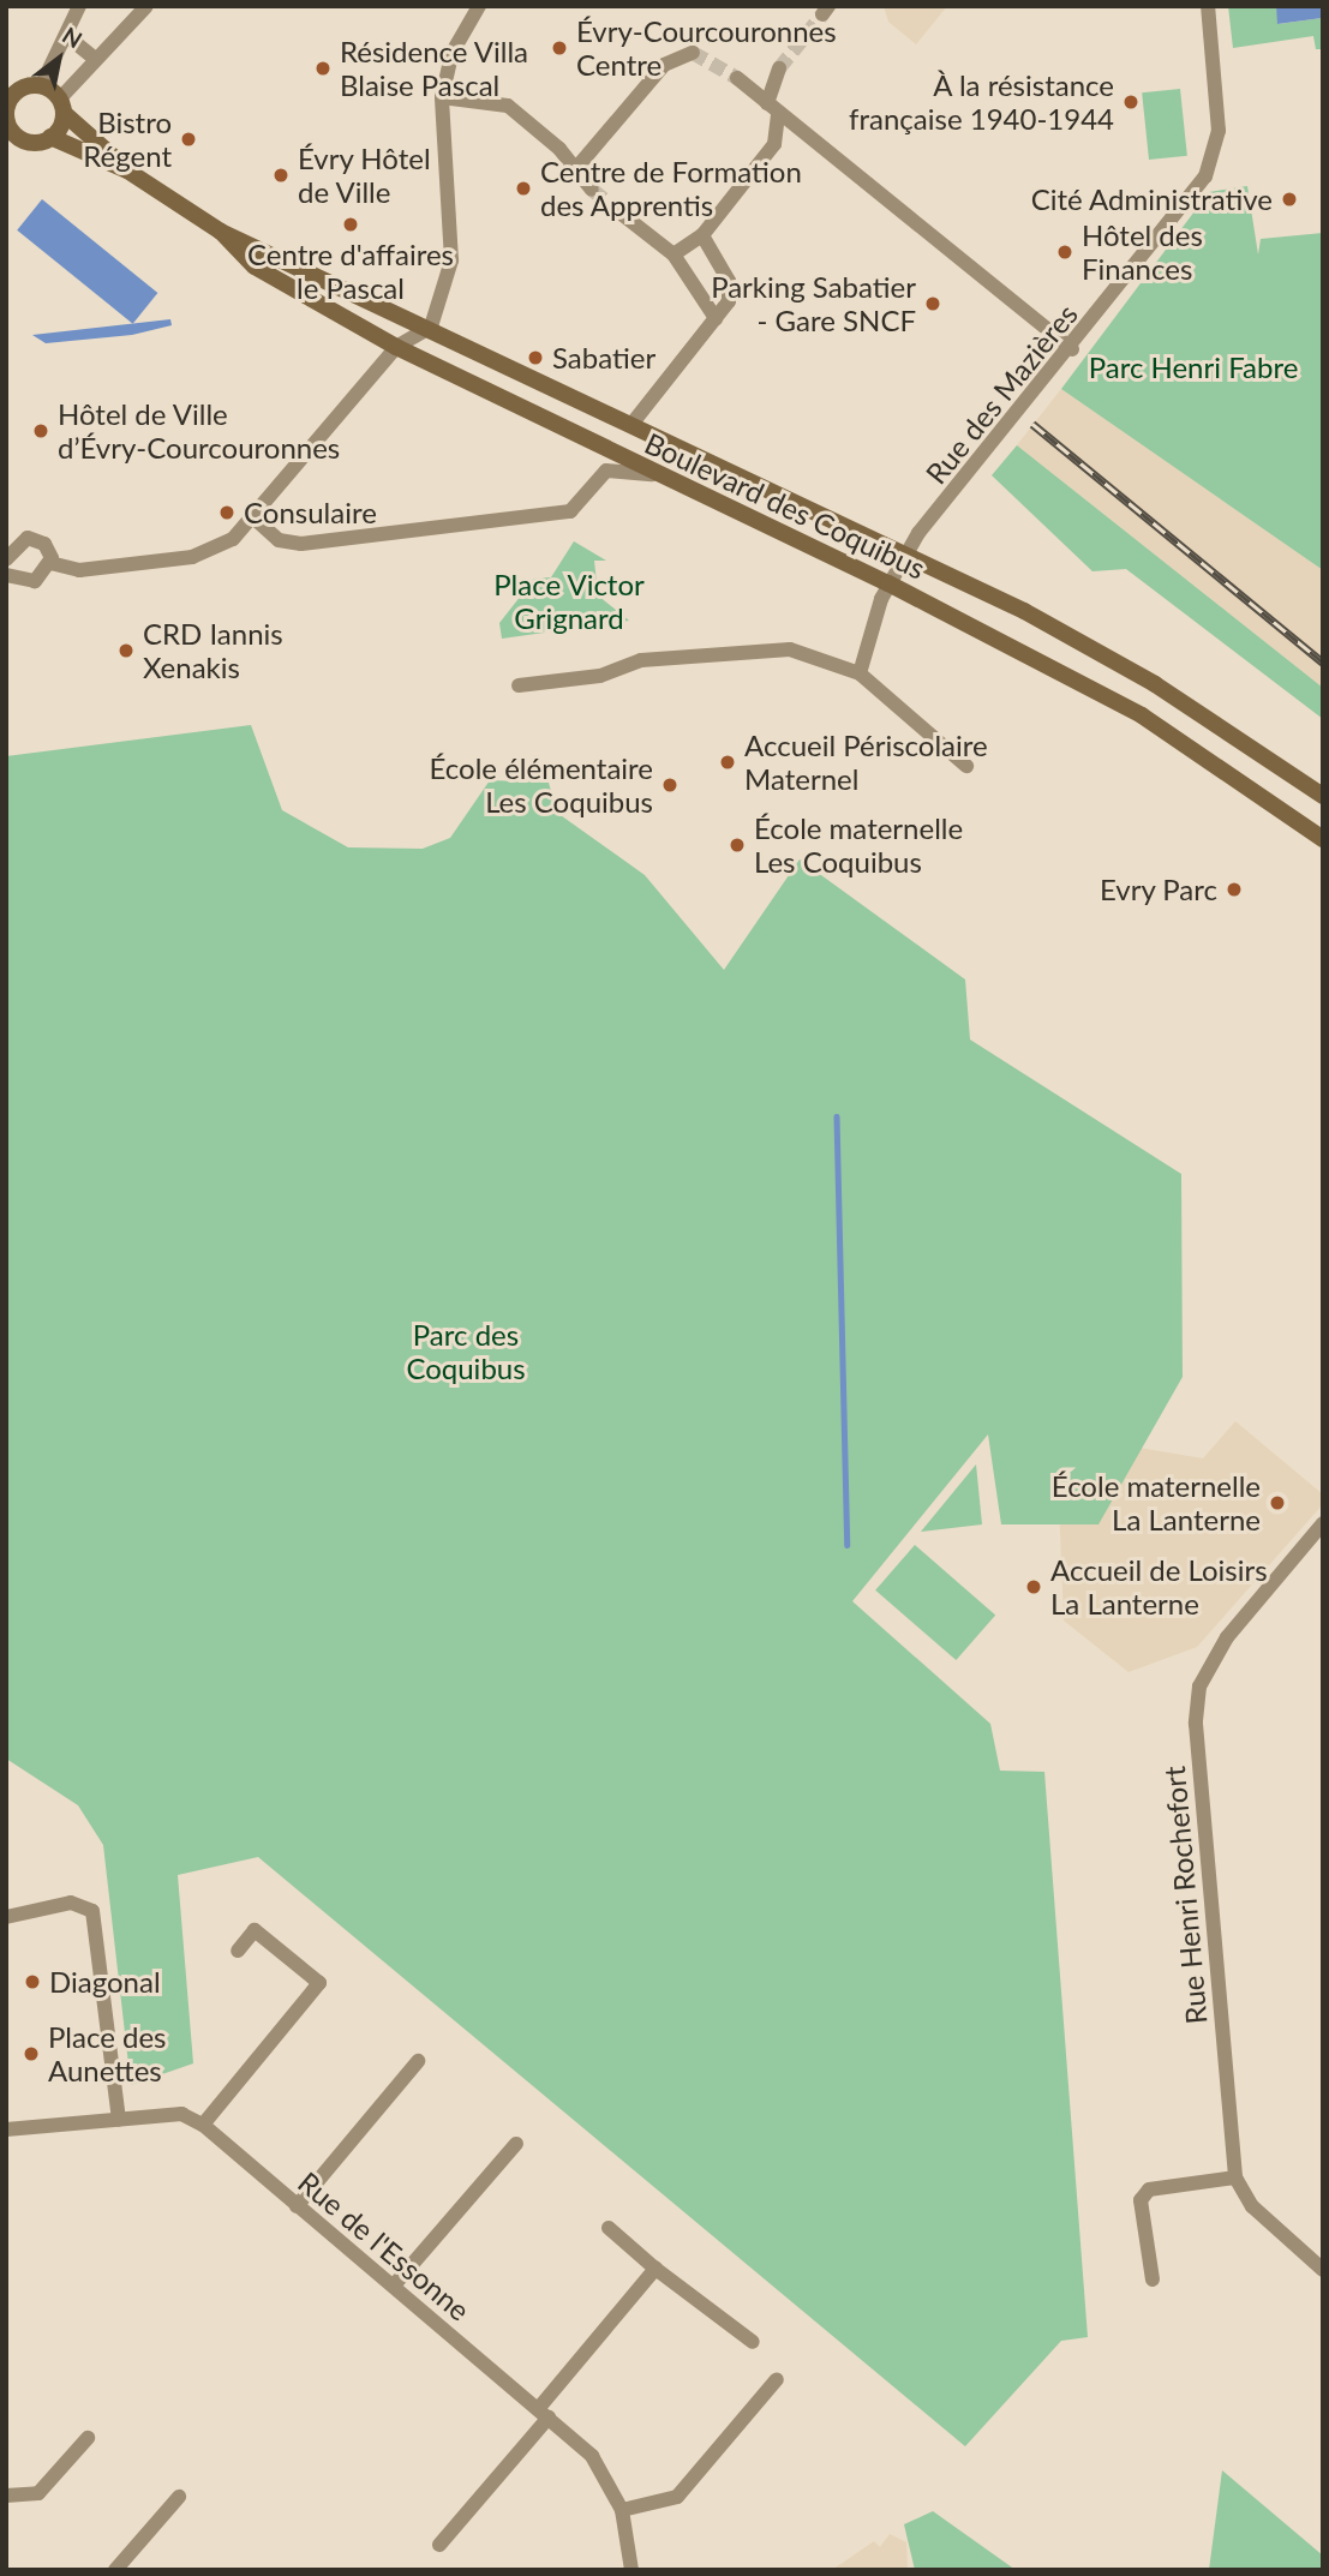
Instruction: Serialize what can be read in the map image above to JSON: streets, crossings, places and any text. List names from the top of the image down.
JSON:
{
  "streets": {
    "main road": ["Boulevard des Coquibus"],
    "street": ["Rue des Mazières", "Rue Henri Rochefort", "Rue de l'Essonne"]
  },
  "crossings": [
    ["Rue des Mazières", "Boulevard des Coquibus"]
  ],
  "parks": ["Parc Henri Fabre", "Place Victor Grignard", "Parc des Coquibus"],
  "places": [
    "Évry-Courcouronnes Centre",
    "Résidence Villa Blaise Pascal",
    "À la résistance française 1940-1944",
    "Bistro Régent",
    "Évry Hôtel de Ville",
    "Centre de Formation des Apprentis",
    "Cité Administrative",
    "Centre d'affaires le Pascal",
    "Hôtel des Finances",
    "Parking Sabatier - Gare SNCF",
    "Sabatier",
    "Hôtel de Ville d’Évry-Courcouronnes",
    "Consulaire",
    "CRD Iannis Xenakis",
    "Accueil Périscolaire Maternel",
    "École élémentaire Les Coquibus",
    "École maternelle Les Coquibus",
    "Evry Parc",
    "École maternelle La Lanterne",
    "Accueil de Loisirs La Lanterne",
    "Diagonal",
    "Place des Aunettes"
  ],
  "north": "top right"
}
